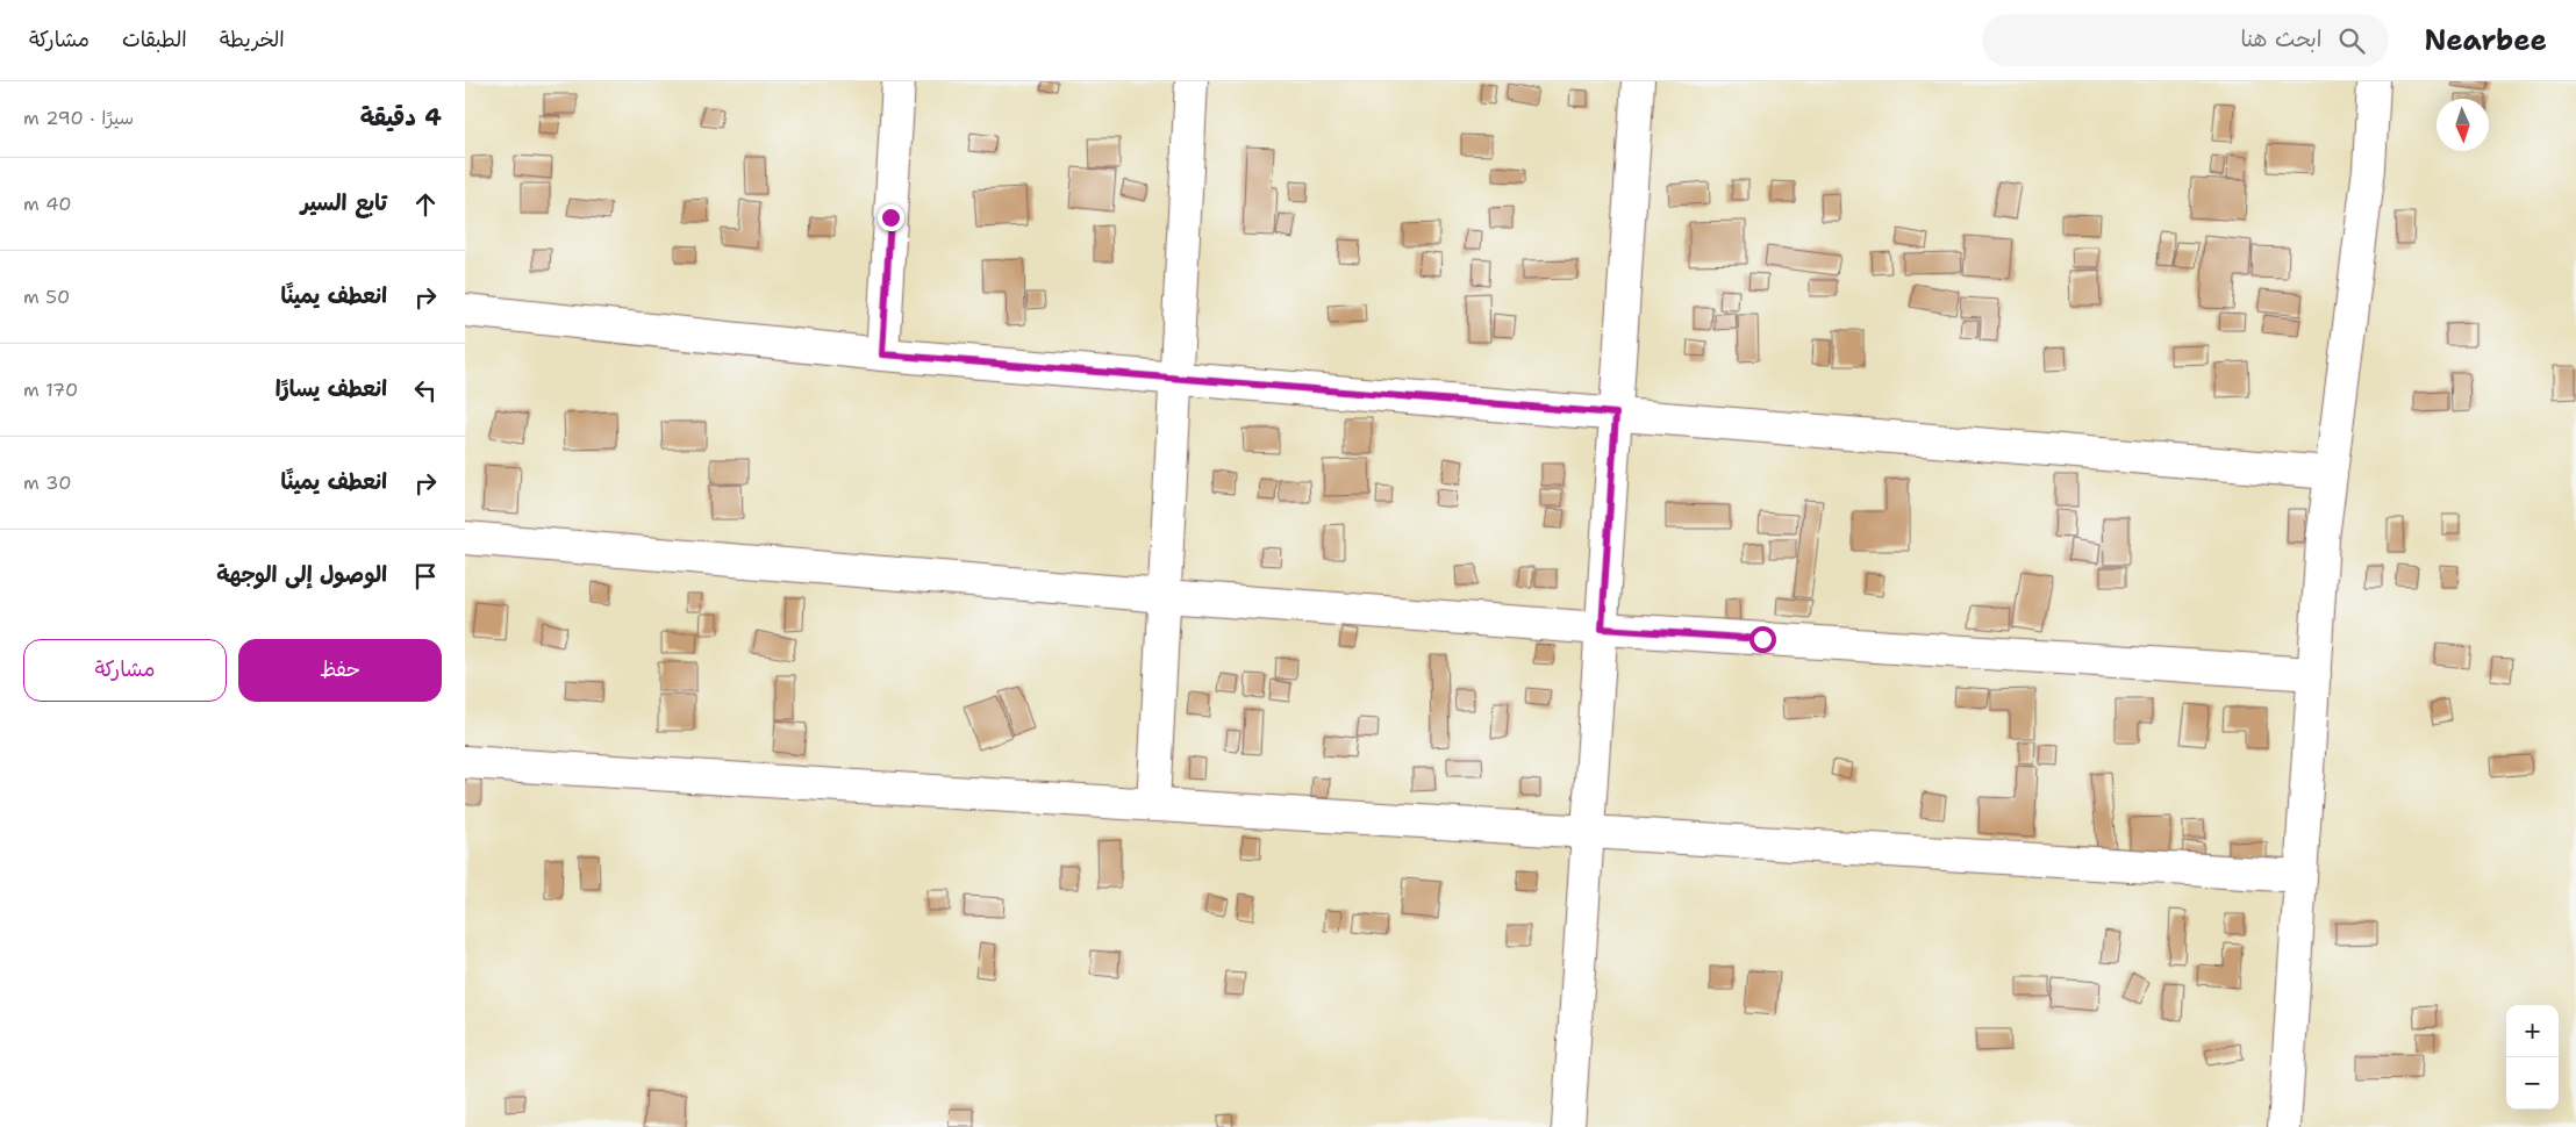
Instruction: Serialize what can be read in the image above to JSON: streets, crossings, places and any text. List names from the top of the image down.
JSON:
{
  "north": "bottom",
  "page": {
    "header": "Nearbee",
    "search": "ابحث هنا",
    "nav": ["الخريطة", "الطبقات", "مشاركة"],
    "heading": ["4 دقيقة", "سيرًا · 290 m"],
    "list": [
      ["تابع السير", "40 m"],
      ["انعطف يمينًا", "50 m"],
      ["انعطف يسارًا", "170 m"],
      ["انعطف يمينًا", "30 m"],
      "الوصول إلى الوجهة"
    ],
    "buttons": ["حفظ", "مشاركة"],
    "map_buttons": ["+", "−"]
  }
}
